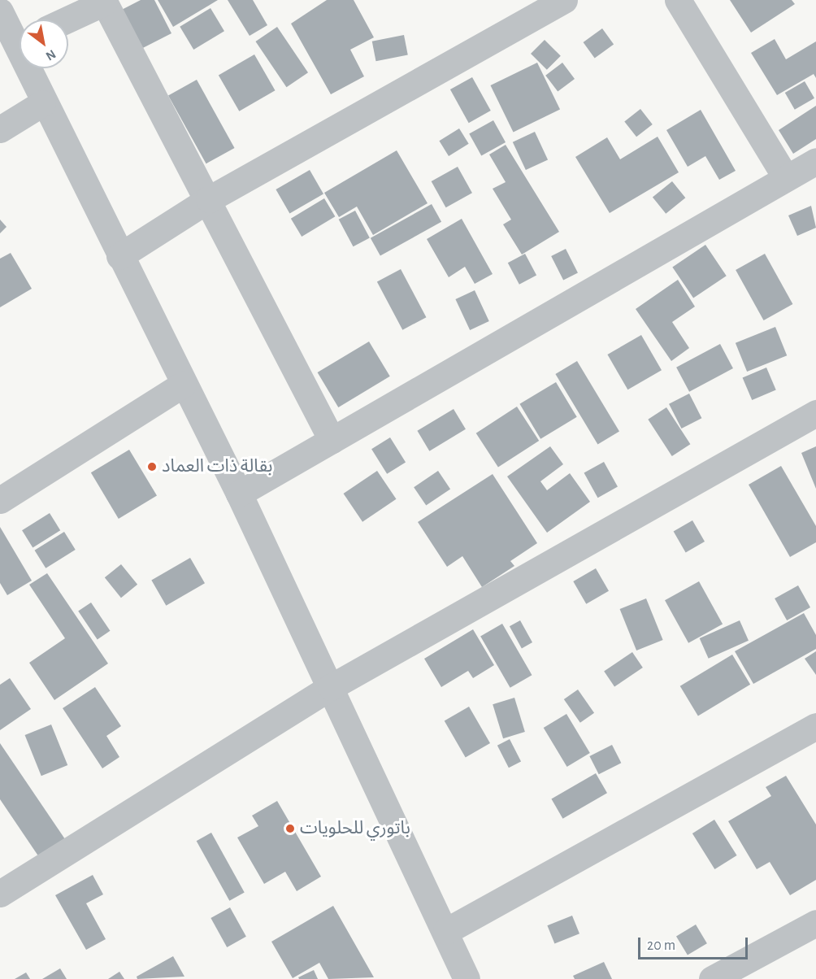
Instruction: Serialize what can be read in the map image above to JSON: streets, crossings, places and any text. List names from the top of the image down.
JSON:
{
  "places": ["بقالة ذات العماد", "باتوري للحلويات"],
  "scale_bar": "20 m",
  "north": "bottom right"
}
